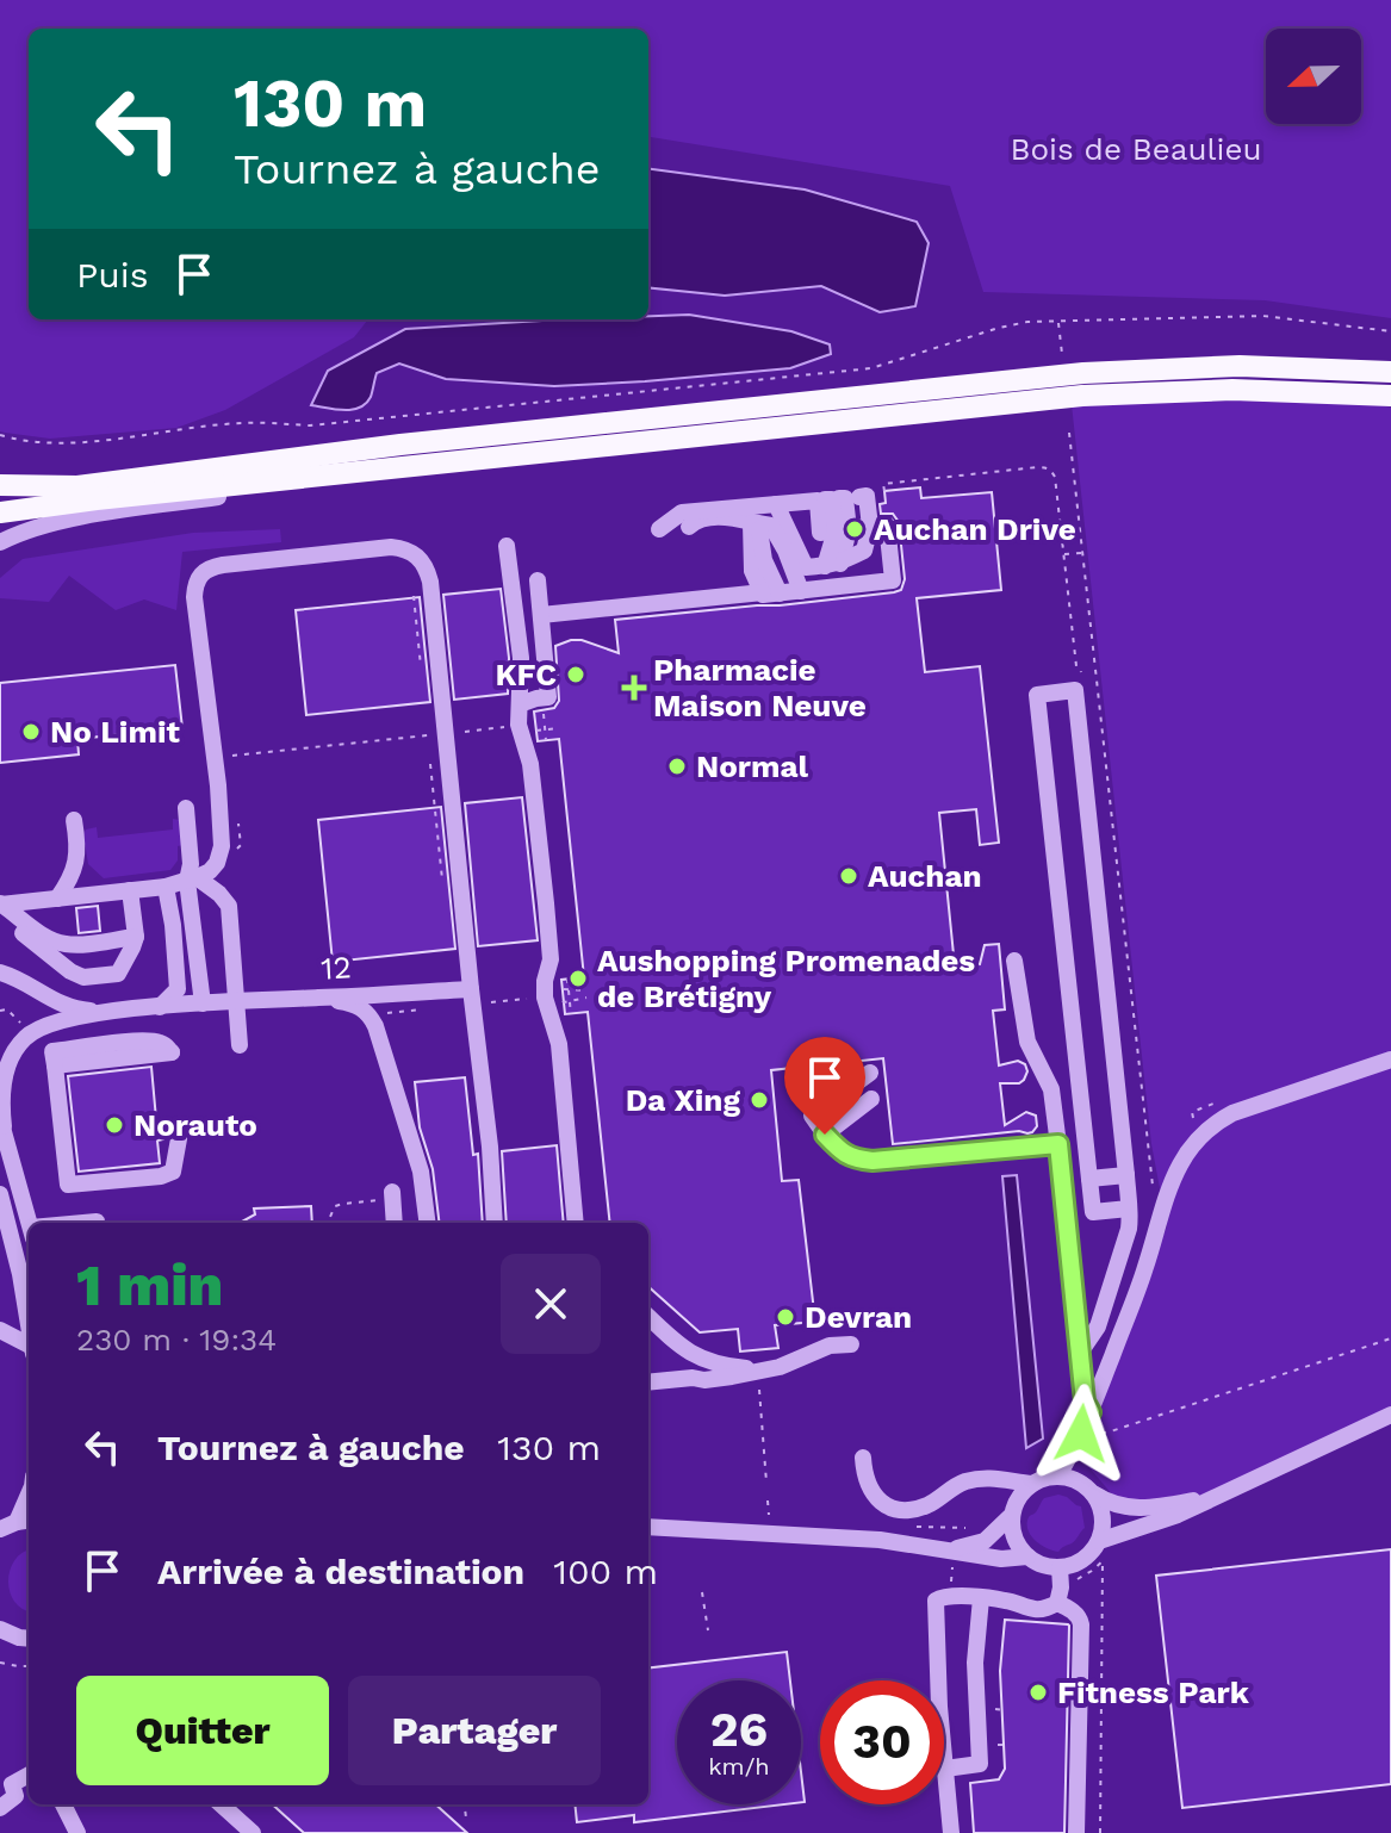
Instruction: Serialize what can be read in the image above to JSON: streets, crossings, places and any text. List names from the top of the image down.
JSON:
{
  "streets": {
    "street": ["12"]
  },
  "parks": ["Bois de Beaulieu"],
  "places": {
    "other": [
      "Auchan Drive",
      "KFC",
      "No Limit",
      "Normal",
      "Auchan",
      "Aushopping Promenades de Brétigny",
      "Da Xing",
      "Norauto",
      "Devran",
      "Fitness Park"
    ],
    "health": ["Pharmacie Maison Neuve"]
  },
  "north": "left",
  "page": {
    "turn": ["130 m", "Tournez à gauche"],
    "then": "Puis",
    "heading": ["1 min", "230 m · 19:34"],
    "list": [
      {
        "name": "Tournez à gauche",
        "value": "130 m"
      },
      {
        "name": "Arrivée à destination",
        "value": "100 m"
      }
    ],
    "buttons": ["Quitter", "Partager"],
    "speed": "26 km/h",
    "limit": "30"
  }
}
